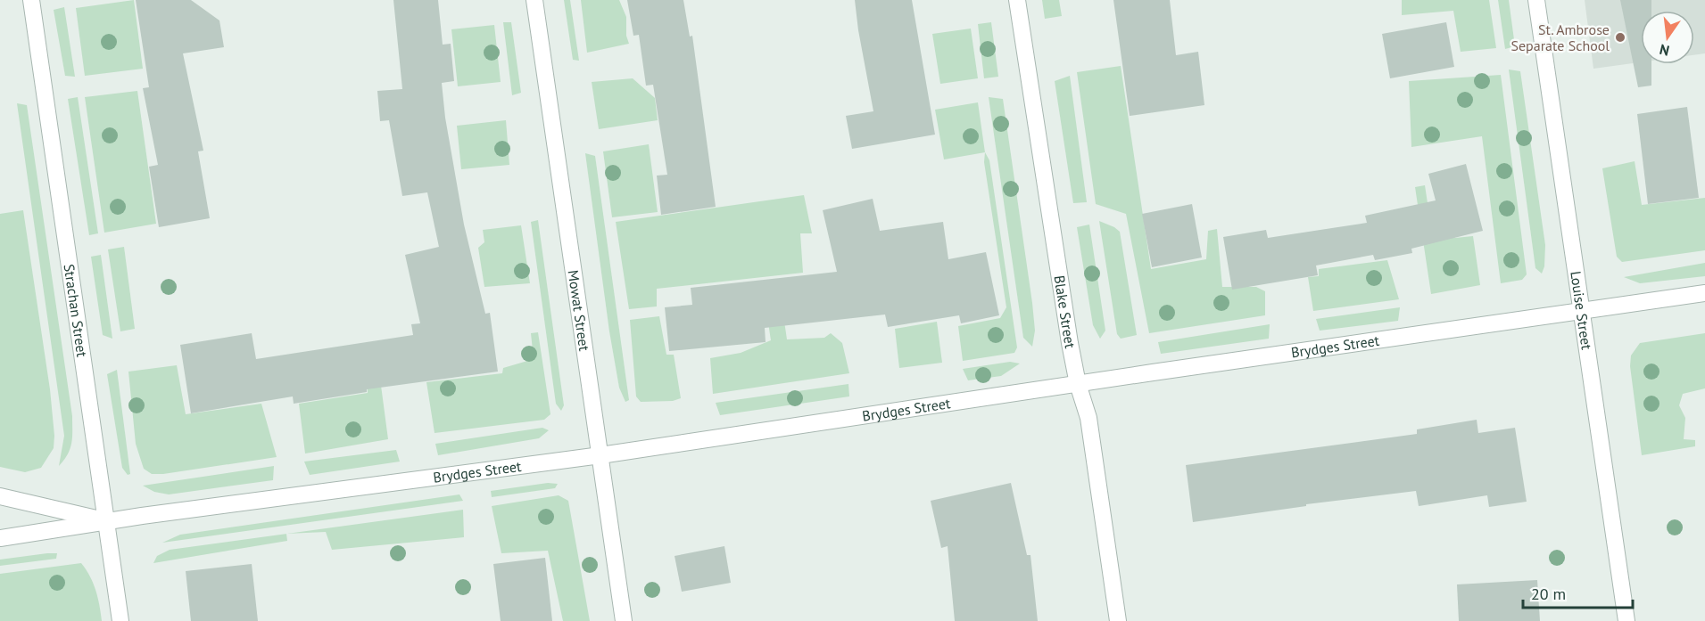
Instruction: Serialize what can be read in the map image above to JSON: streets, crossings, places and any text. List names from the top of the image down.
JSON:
{
  "streets": {
    "street": [
      "Strachan Street",
      "Louise Street",
      "Mowat Street",
      "Blake Street",
      "Brydges Street"
    ]
  },
  "crossings": [
    ["Strachan Street", "Brydges Street"],
    ["Louise Street", "Brydges Street"],
    ["Mowat Street", "Brydges Street"],
    ["Blake Street", "Brydges Street"]
  ],
  "places": ["St. Ambrose Separate School"],
  "scale_bar": "20 m",
  "north": "bottom"
}
